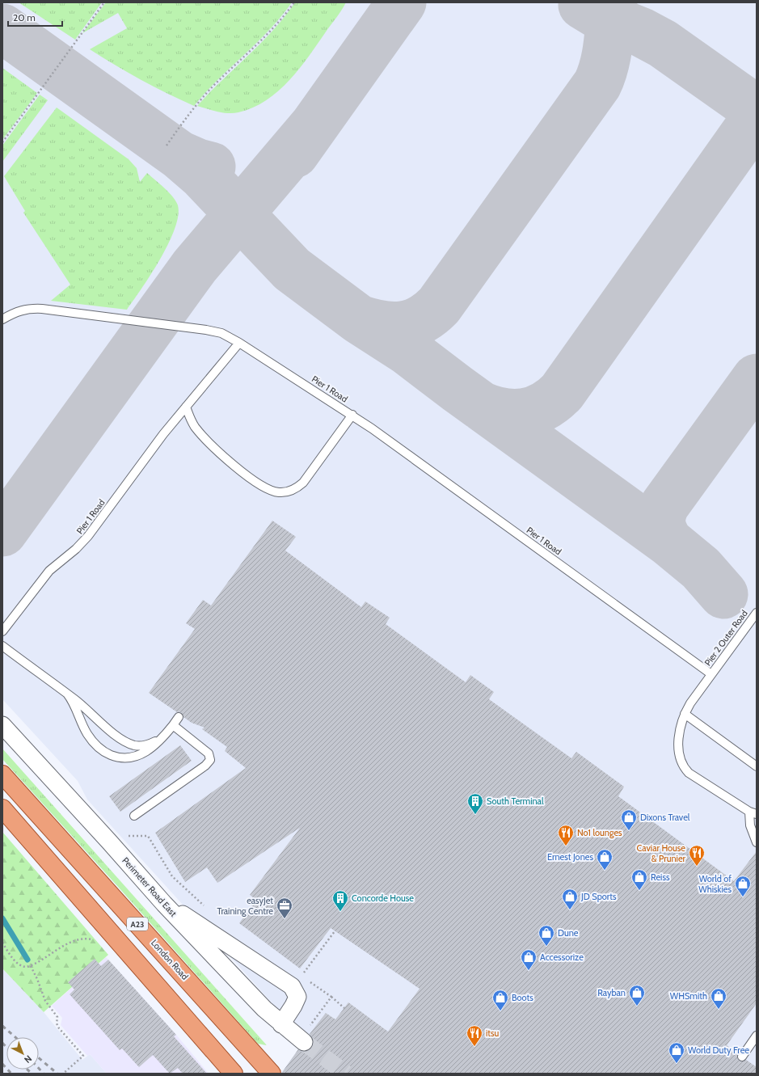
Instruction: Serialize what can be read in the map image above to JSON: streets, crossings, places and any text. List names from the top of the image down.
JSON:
{
  "streets": {
    "main road": ["A23", "London Road"],
    "street": ["Perimeter Road East"],
    "lane": ["Pier 1 Road", "Pier 2 Outer Road"]
  },
  "crossings": [
    ["Pier 1 Road", "Pier 2 Outer Road"]
  ],
  "places": {
    "building": ["South Terminal", "Concorde House"],
    "shop": [
      "Dixons Travel",
      "Ernest Jones",
      "Reiss",
      "World of Whiskies",
      "JD Sports",
      "Dune",
      "Accessorize",
      "Rayban",
      "WHSmith",
      "Boots",
      "World Duty Free"
    ],
    "restaurant": ["No1 lounges", "Caviar House & Prunier", "itsu"],
    "office": ["easyJet Training Centre"]
  },
  "scale_bar": "20 m",
  "north": "bottom right"
}
